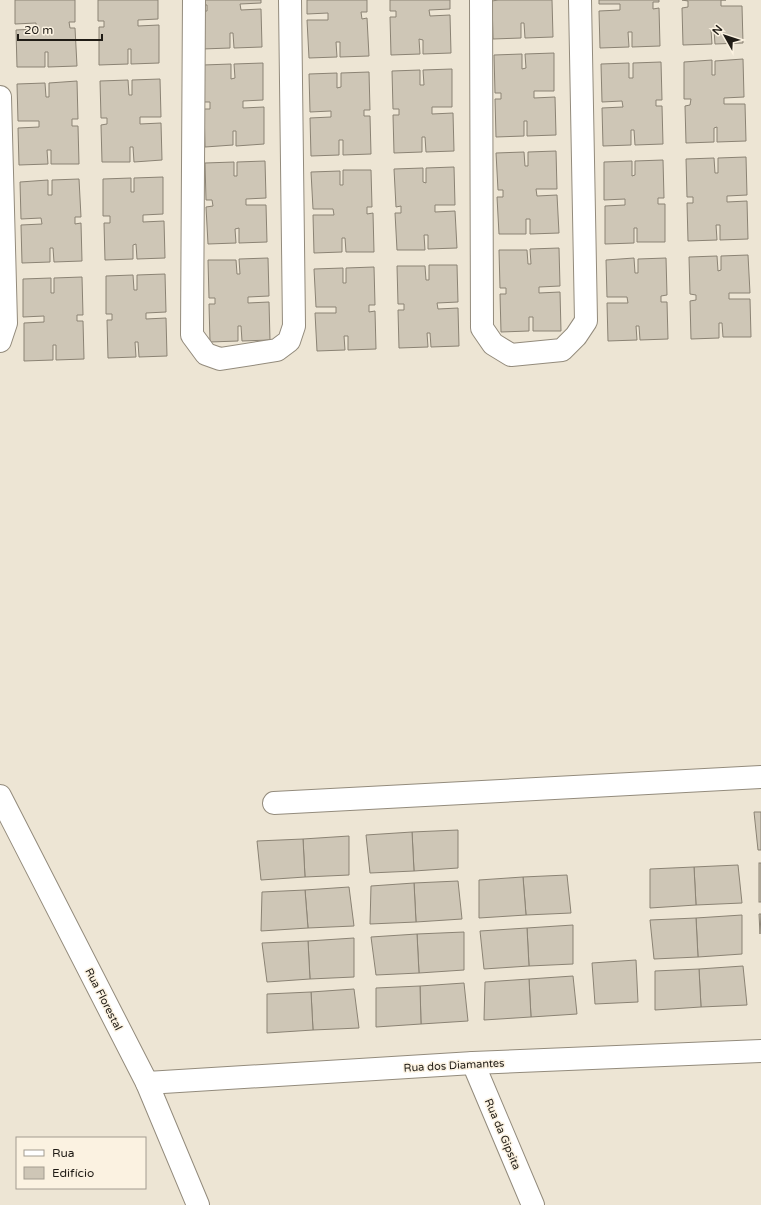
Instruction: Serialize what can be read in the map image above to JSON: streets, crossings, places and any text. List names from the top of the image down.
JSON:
{
  "streets": {
    "street": ["Rua Florestal", "Rua dos Diamantes", "Rua da Gipsita"]
  },
  "crossings": [
    ["Rua Florestal", "Rua dos Diamantes"],
    ["Rua dos Diamantes", "Rua da Gipsita"]
  ],
  "legend": ["Rua", "Edifício"],
  "scale_bar": "20 m",
  "north": "top left"
}
